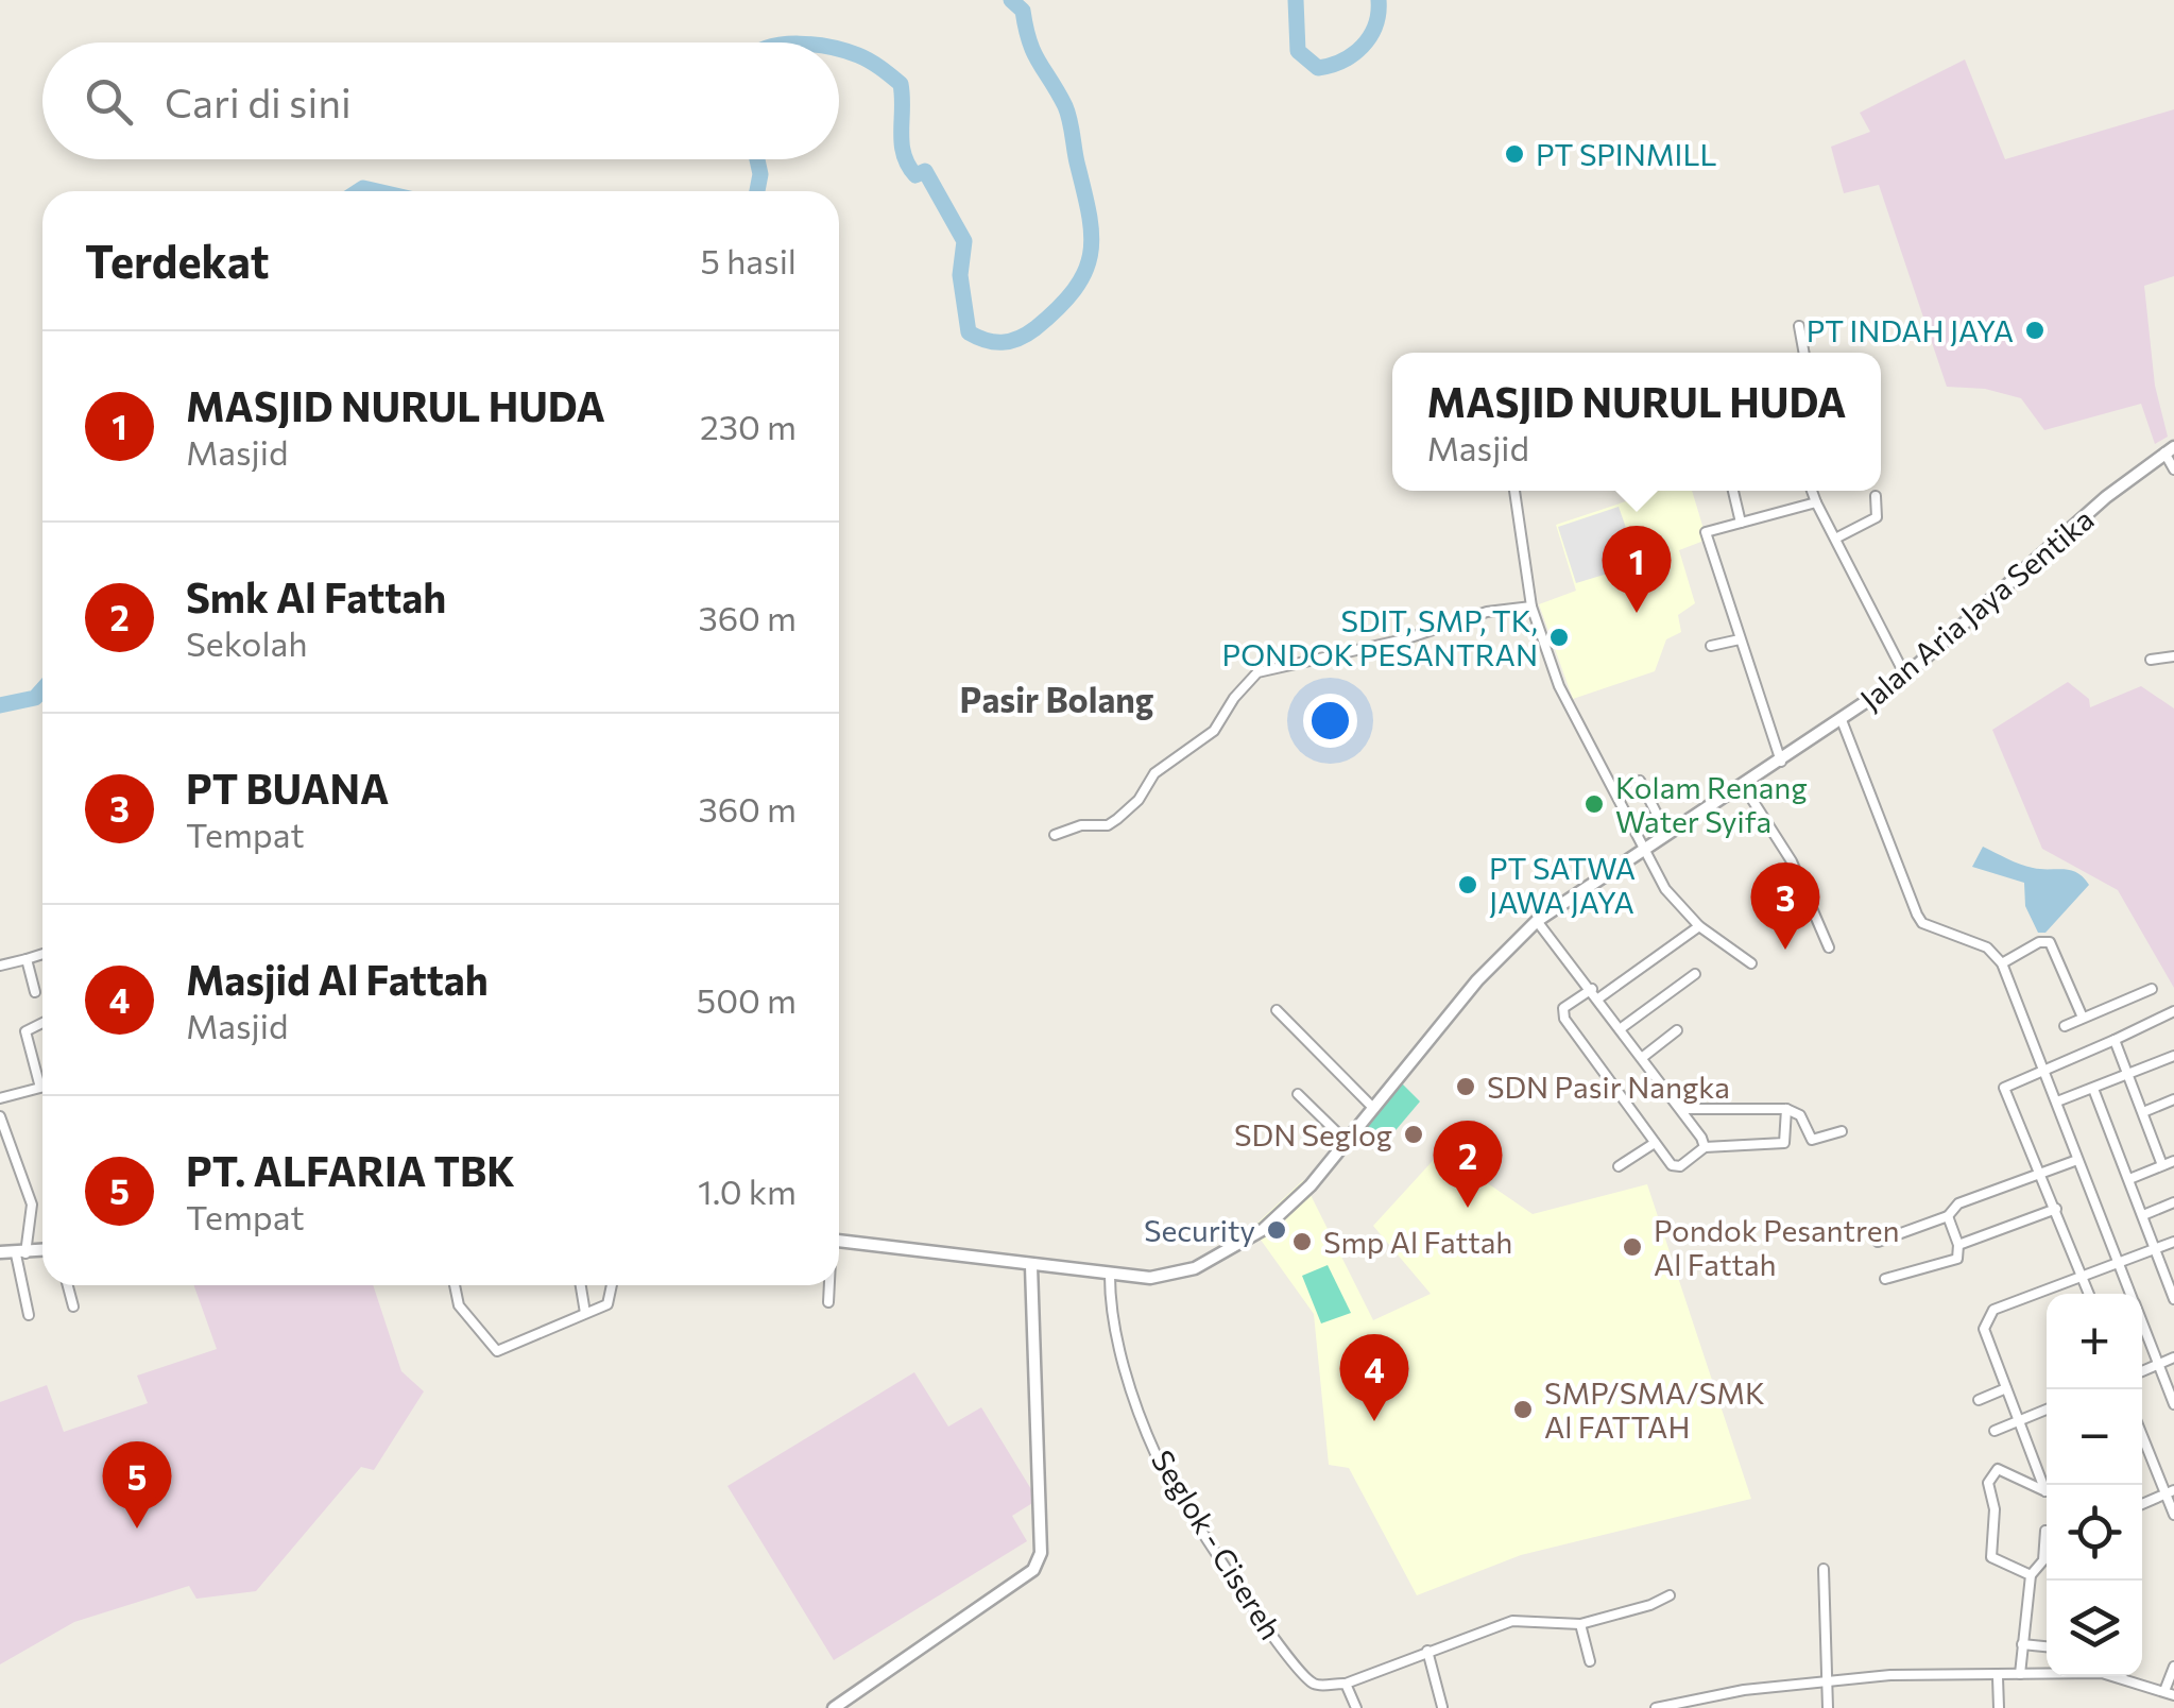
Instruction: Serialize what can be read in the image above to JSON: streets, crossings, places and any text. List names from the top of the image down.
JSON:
{
  "streets": {
    "street": ["Jalan Aria Jaya Sentika", "Seglok - Cisereh"]
  },
  "crossings": [
    ["Jalan Aria Jaya Sentika", "Seglok - Cisereh"]
  ],
  "districts": ["Pasir Bolang"],
  "places": [
    "PT SPINMILL",
    "PT INDAH JAYA",
    "SDIT, SMP, TK, PONDOK PESANTRAN",
    "Kolam Renang Water Syifa",
    "PT SATWA JAWA JAYA",
    "SDN Pasir Nangka",
    "SDN Seglog",
    "Security",
    "Smp Al Fattah",
    "Pondok Pesantren Al Fattah",
    "SMP/SMA/SMK Al FATTAH"
  ],
  "page": {
    "search": "Cari di sini",
    "heading": ["Terdekat", "5 hasil"],
    "list": [
      {
        "mark": "1",
        "name": "MASJID NURUL HUDA",
        "note": "Masjid",
        "value": "230 m"
      },
      {
        "mark": "2",
        "name": "Smk Al Fattah",
        "note": "Sekolah",
        "value": "360 m"
      },
      {
        "mark": "3",
        "name": "PT BUANA",
        "note": "Tempat",
        "value": "360 m"
      },
      {
        "mark": "4",
        "name": "Masjid Al Fattah",
        "note": "Masjid",
        "value": "500 m"
      },
      {
        "mark": "5",
        "name": "PT. ALFARIA TBK",
        "note": "Tempat",
        "value": "1.0 km"
      }
    ],
    "popup": ["MASJID NURUL HUDA", "Masjid"],
    "pins": [
      "1",
      "3",
      "2",
      "4",
      "5"
    ],
    "map_buttons": ["+", "−"]
  }
}
